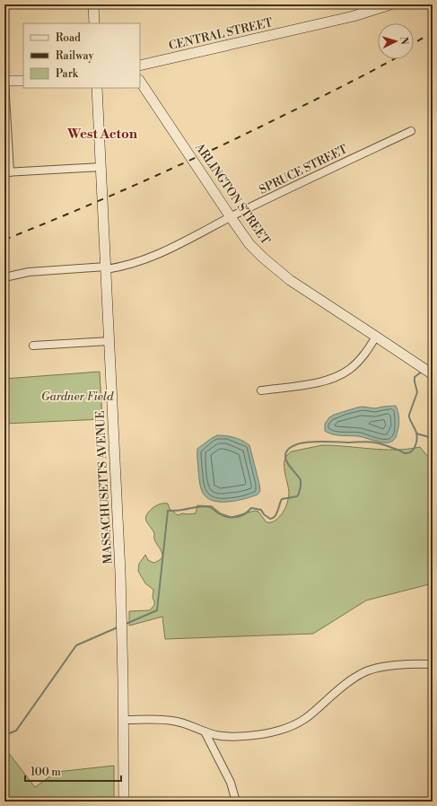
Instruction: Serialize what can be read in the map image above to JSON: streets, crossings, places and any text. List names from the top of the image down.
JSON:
{
  "streets": {
    "main road": ["CENTRAL STREET", "ARLINGTON STREET", "MASSACHUSETTS AVENUE"],
    "street": ["SPRUCE STREET"]
  },
  "crossings": [
    ["SPRUCE STREET", "ARLINGTON STREET"],
    ["SPRUCE STREET", "MASSACHUSETTS AVENUE"]
  ],
  "districts": ["West Acton"],
  "parks": ["Gardner Field"],
  "legend": ["Road", "Railway", "Park"],
  "scale_bar": "100 m",
  "north": "right"
}
